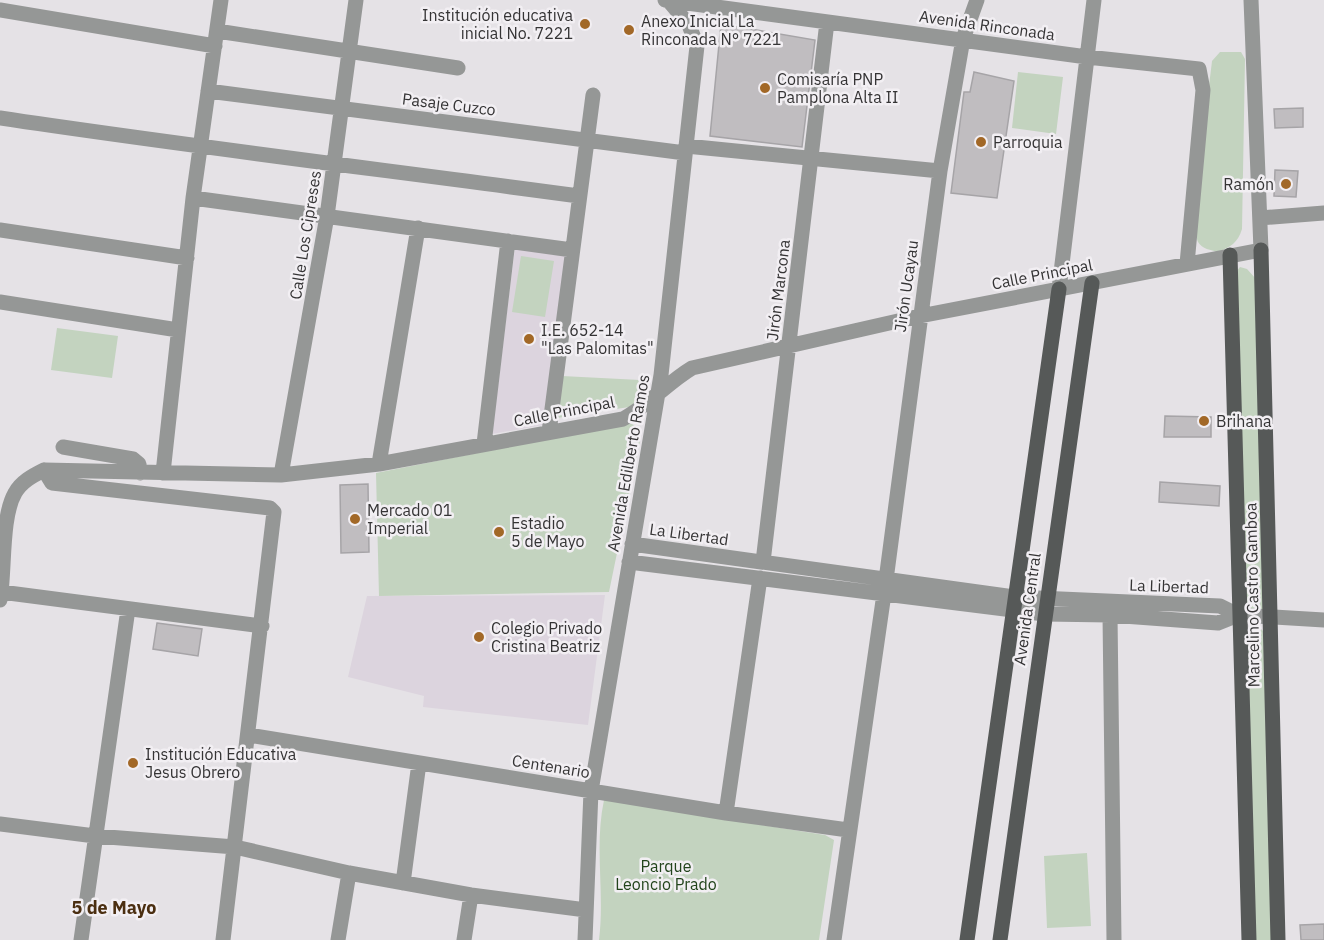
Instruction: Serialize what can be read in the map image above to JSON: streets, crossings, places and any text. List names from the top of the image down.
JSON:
{
  "streets": {
    "main road": ["Marcelino Castro Gamboa", "Avenida Central"],
    "street": [
      "Avenida Rinconada",
      "Pasaje Cuzco",
      "Calle Los Cipreses",
      "Calle Principal",
      "Jirón Ucayau",
      "Jirón Marcona",
      "Avenida Edilberto Ramos",
      "La Libertad",
      "Centenario"
    ]
  },
  "crossings": [
    ["Avenida Rinconada", "Calle Principal"],
    ["Avenida Rinconada", "Jirón Ucayau"],
    ["Avenida Rinconada", "Jirón Marcona"],
    ["Avenida Rinconada", "Avenida Edilberto Ramos"],
    ["Pasaje Cuzco", "Calle Los Cipreses"],
    ["Pasaje Cuzco", "Jirón Ucayau"],
    ["Pasaje Cuzco", "Jirón Marcona"],
    ["Pasaje Cuzco", "Avenida Edilberto Ramos"],
    ["Calle Los Cipreses", "Calle Principal"],
    ["Calle Principal", "Jirón Ucayau"],
    ["Calle Principal", "Jirón Marcona"],
    ["Calle Principal", "Avenida Edilberto Ramos"],
    ["Calle Principal", "Marcelino Castro Gamboa"],
    ["Calle Principal", "Avenida Central"],
    ["Jirón Ucayau", "La Libertad"],
    ["Jirón Ucayau", "Centenario"],
    ["Jirón Marcona", "La Libertad"],
    ["Avenida Edilberto Ramos", "La Libertad"],
    ["Avenida Edilberto Ramos", "Centenario"],
    ["La Libertad", "Marcelino Castro Gamboa"],
    ["La Libertad", "Avenida Central"]
  ],
  "districts": ["5 de Mayo"],
  "parks": ["Parque Leoncio Prado"],
  "places": [
    "Institución educativa inicial No. 7221",
    "Anexo Inicial La Rinconada N° 7221",
    "Comisaría PNP Pamplona Alta II",
    "Parroquia",
    "Ramón",
    "I.E. 652-14 \"Las Palomitas\"",
    "Brihana",
    "Mercado 01 Imperial",
    "Estadio 5 de Mayo",
    "Colegio Privado Cristina Beatriz",
    "Institución Educativa Jesus Obrero"
  ]
}
